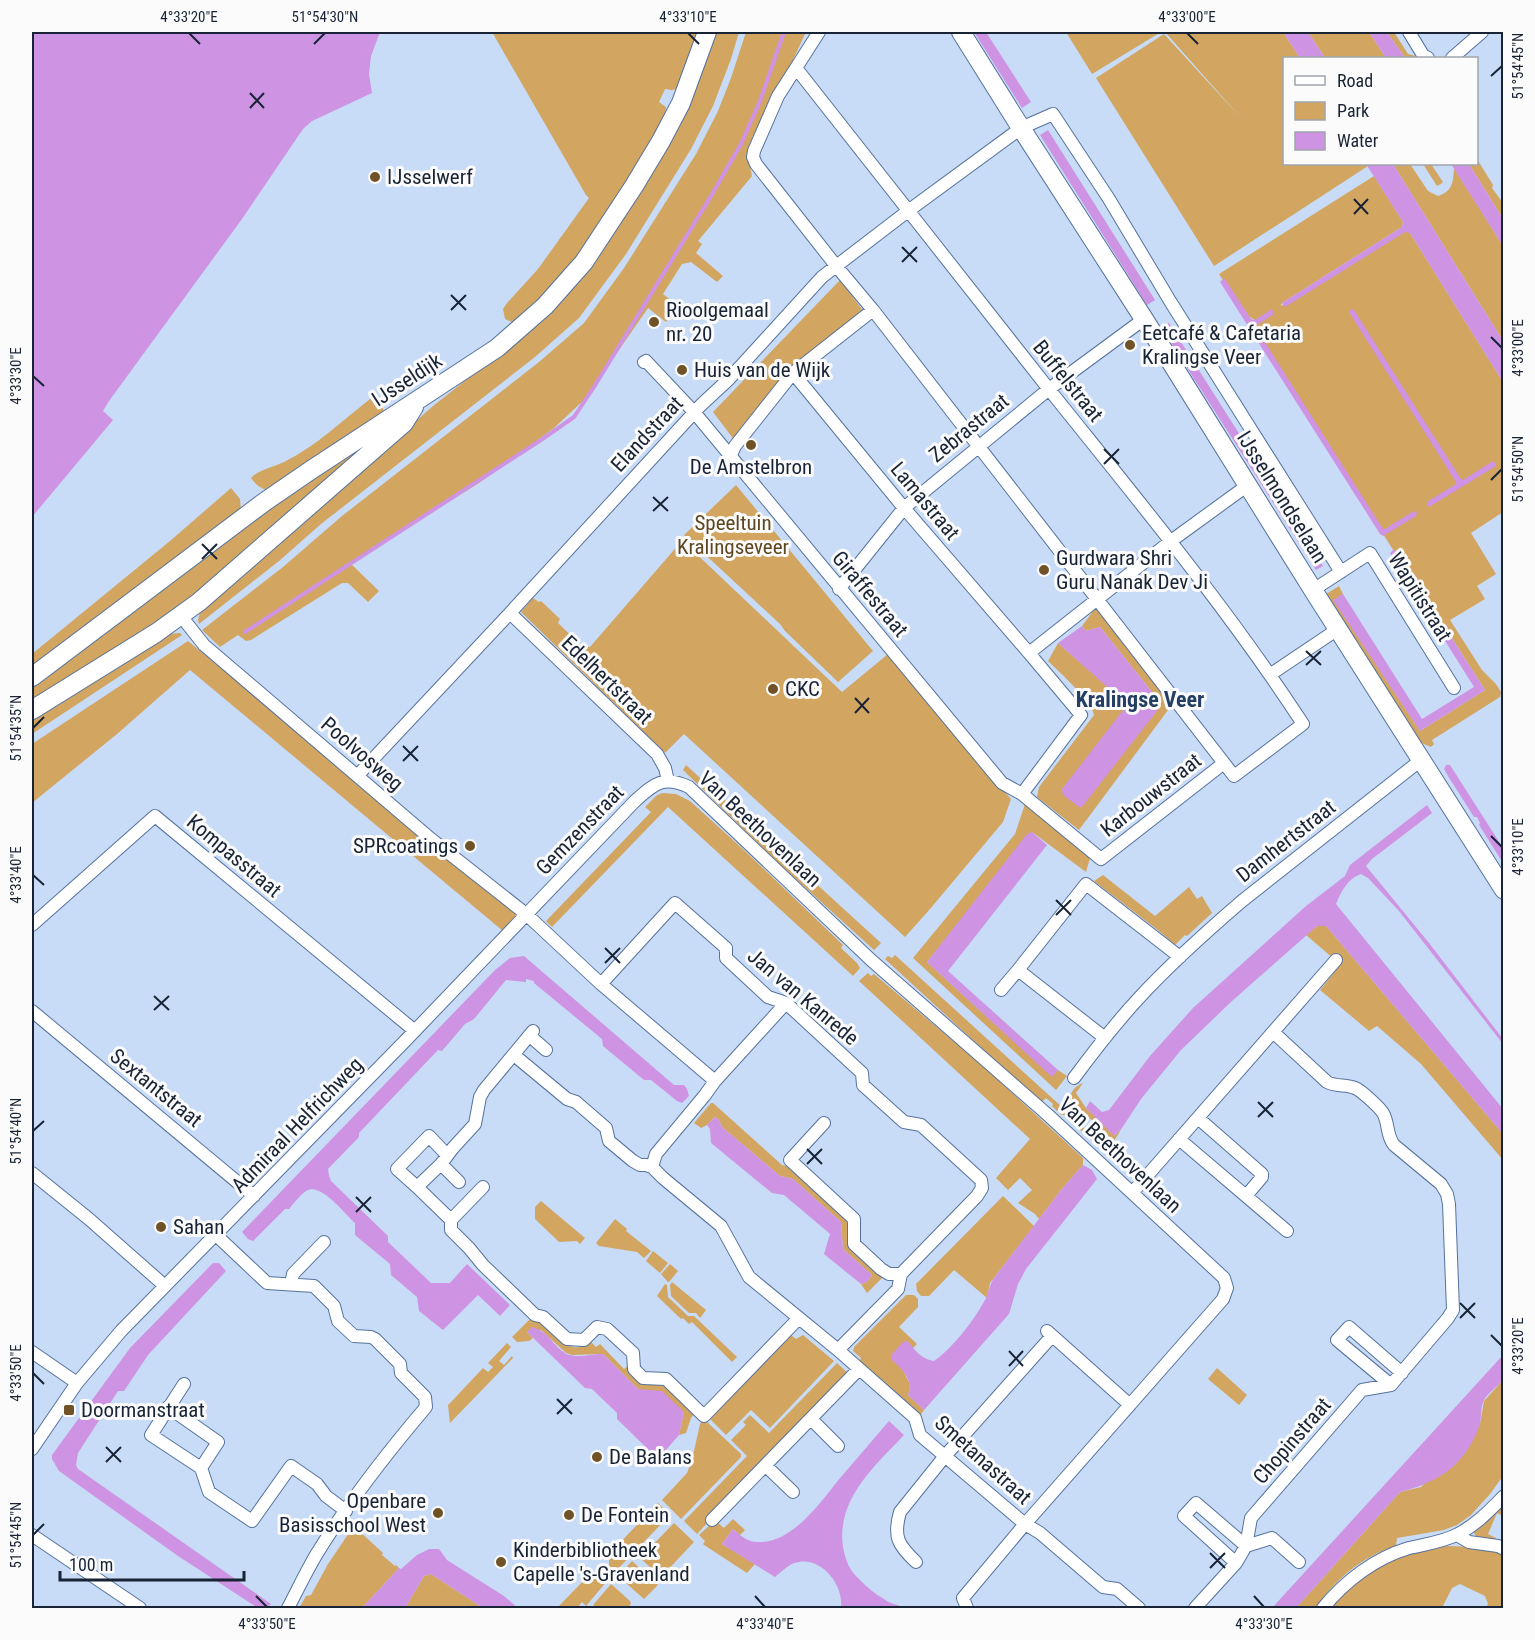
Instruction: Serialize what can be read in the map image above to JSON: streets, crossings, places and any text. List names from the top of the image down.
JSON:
{
  "streets": {
    "street": [
      "IJsseldijk",
      "Buffelstraat",
      "Zebrastraat",
      "Elandstraat",
      "IJsselmondselaan",
      "Lamastraat",
      "Giraffestraat",
      "Wapitistraat",
      "Edelhertstraat",
      "Poolvosweg",
      "Karbouwstraat",
      "Van Beethovenlaan",
      "Gemzenstraat",
      "Damhertstraat",
      "Kompasstraat",
      "Jan van Kanrede",
      "Sextantstraat",
      "Admiraal Helfrichweg",
      "Chopinstraat",
      "Smetanastraat"
    ]
  },
  "crossings": [
    ["Buffelstraat", "Zebrastraat"],
    ["Buffelstraat", "Elandstraat"],
    ["Buffelstraat", "Karbouwstraat"],
    ["Zebrastraat", "IJsselmondselaan"],
    ["Zebrastraat", "Lamastraat"],
    ["Zebrastraat", "Giraffestraat"],
    ["Elandstraat", "IJsselmondselaan"],
    ["Elandstraat", "Giraffestraat"],
    ["Elandstraat", "Edelhertstraat"],
    ["Elandstraat", "Poolvosweg"],
    ["IJsselmondselaan", "Wapitistraat"],
    ["IJsselmondselaan", "Damhertstraat"],
    ["Lamastraat", "Giraffestraat"],
    ["Lamastraat", "Karbouwstraat"],
    ["Giraffestraat", "Karbouwstraat"],
    ["Edelhertstraat", "Van Beethovenlaan"],
    ["Edelhertstraat", "Gemzenstraat"],
    ["Poolvosweg", "Gemzenstraat"],
    ["Poolvosweg", "Jan van Kanrede"],
    ["Poolvosweg", "Admiraal Helfrichweg"],
    ["Van Beethovenlaan", "Gemzenstraat"],
    ["Van Beethovenlaan", "Smetanastraat"],
    ["Gemzenstraat", "Admiraal Helfrichweg"],
    ["Kompasstraat", "Admiraal Helfrichweg"],
    ["Jan van Kanrede", "Smetanastraat"],
    ["Sextantstraat", "Admiraal Helfrichweg"]
  ],
  "districts": ["Kralingse Veer"],
  "parks": ["Speeltuin Kralingseveer"],
  "places": {
    "other": [
      "IJsselwerf",
      "Rioolgemaal nr. 20",
      "Eetcafé & Cafetaria Kralingse Veer",
      "Huis van de Wijk",
      "De Amstelbron",
      "Gurdwara Shri Guru Nanak Dev Ji",
      "CKC",
      "SPRcoatings",
      "Sahan",
      "De Balans",
      "Openbare Basisschool West",
      "De Fontein",
      "Kinderbibliotheek Capelle 's-Gravenland"
    ],
    "transit": ["Doormanstraat"]
  },
  "legend": ["Road", "Park", "Water"],
  "scale_bar": "100 m",
  "coordinates": [
    "4°33'20\"E",
    "51°54'30\"N",
    "4°33'10\"E",
    "4°33'00\"E",
    "51°54'45\"N",
    "4°33'30\"E",
    "51°54'50\"N",
    "51°54'35\"N",
    "4°33'40\"E",
    "51°54'40\"N",
    "4°33'50\"E"
  ]
}
